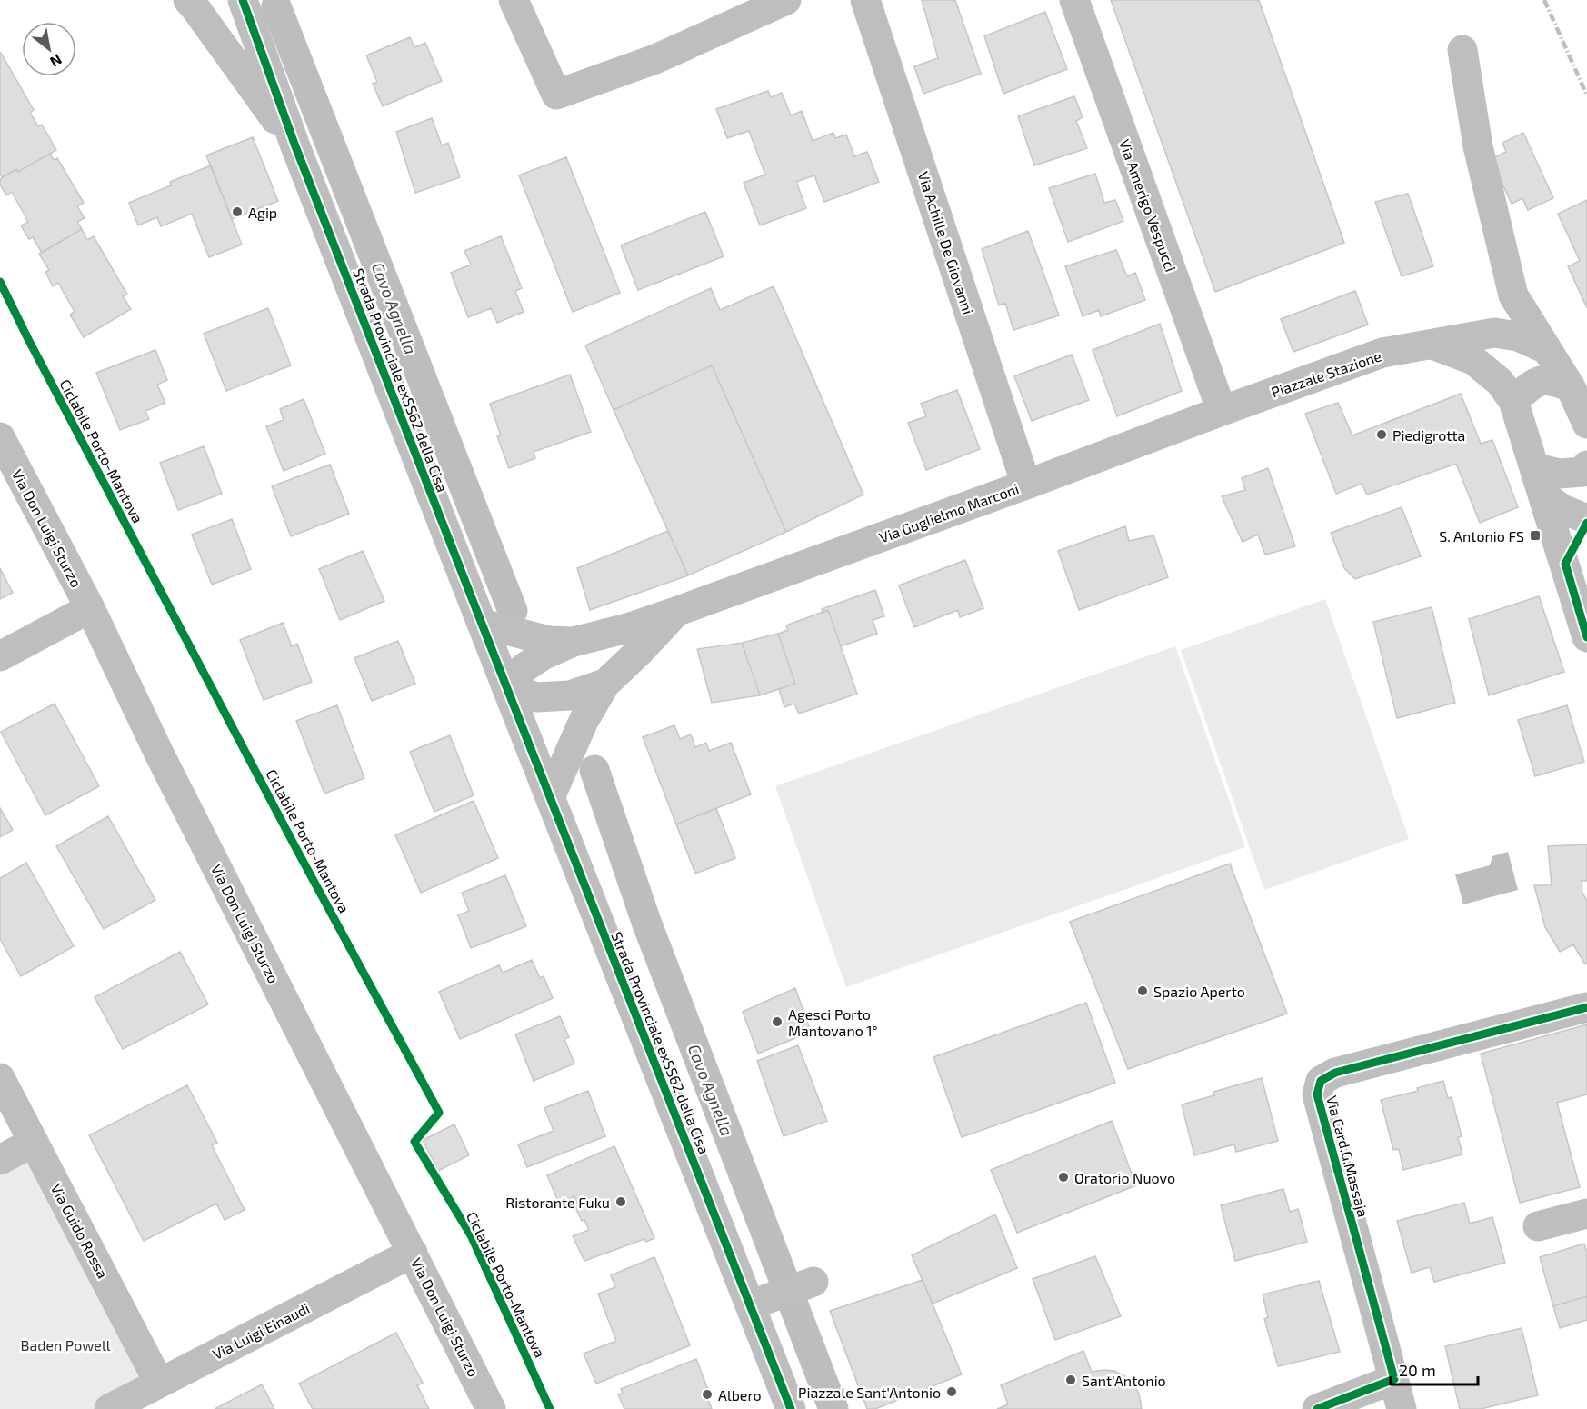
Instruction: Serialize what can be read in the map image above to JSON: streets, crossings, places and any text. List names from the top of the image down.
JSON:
{
  "streets": {
    "street": [
      "Via Amerigo Vespucci",
      "Via Achille De Giovanni",
      "Piazzale Stazione",
      "Strada Provinciale exSS62 della Cisa",
      "Via Guglielmo Marconi",
      "Via Don Luigi Sturzo",
      "Via Card.G.Massaja",
      "Via Guido Rossa",
      "Via Luigi Einaudi"
    ],
    "cycle path": ["Ciclabile Porto-Mantova"]
  },
  "crossings": [
    ["Via Amerigo Vespucci", "Piazzale Stazione"],
    ["Via Amerigo Vespucci", "Via Guglielmo Marconi"],
    ["Via Achille De Giovanni", "Via Guglielmo Marconi"],
    ["Piazzale Stazione", "Via Guglielmo Marconi"],
    ["Strada Provinciale exSS62 della Cisa", "Via Guglielmo Marconi"],
    ["Via Don Luigi Sturzo", "Via Luigi Einaudi"],
    ["Via Guido Rossa", "Via Luigi Einaudi"]
  ],
  "water": ["Cavo Agnella"],
  "parks": ["Baden Powell"],
  "places": {
    "other": [
      "Agip",
      "Piedigrotta",
      "Spazio Aperto",
      "Agesci Porto Mantovano 1°",
      "Oratorio Nuovo",
      "Ristorante Fuku",
      "Sant'Antonio",
      "Piazzale Sant'Antonio",
      "Albero"
    ],
    "transit": ["S. Antonio FS"]
  },
  "scale_bar": "20 m",
  "north": "bottom right"
}
